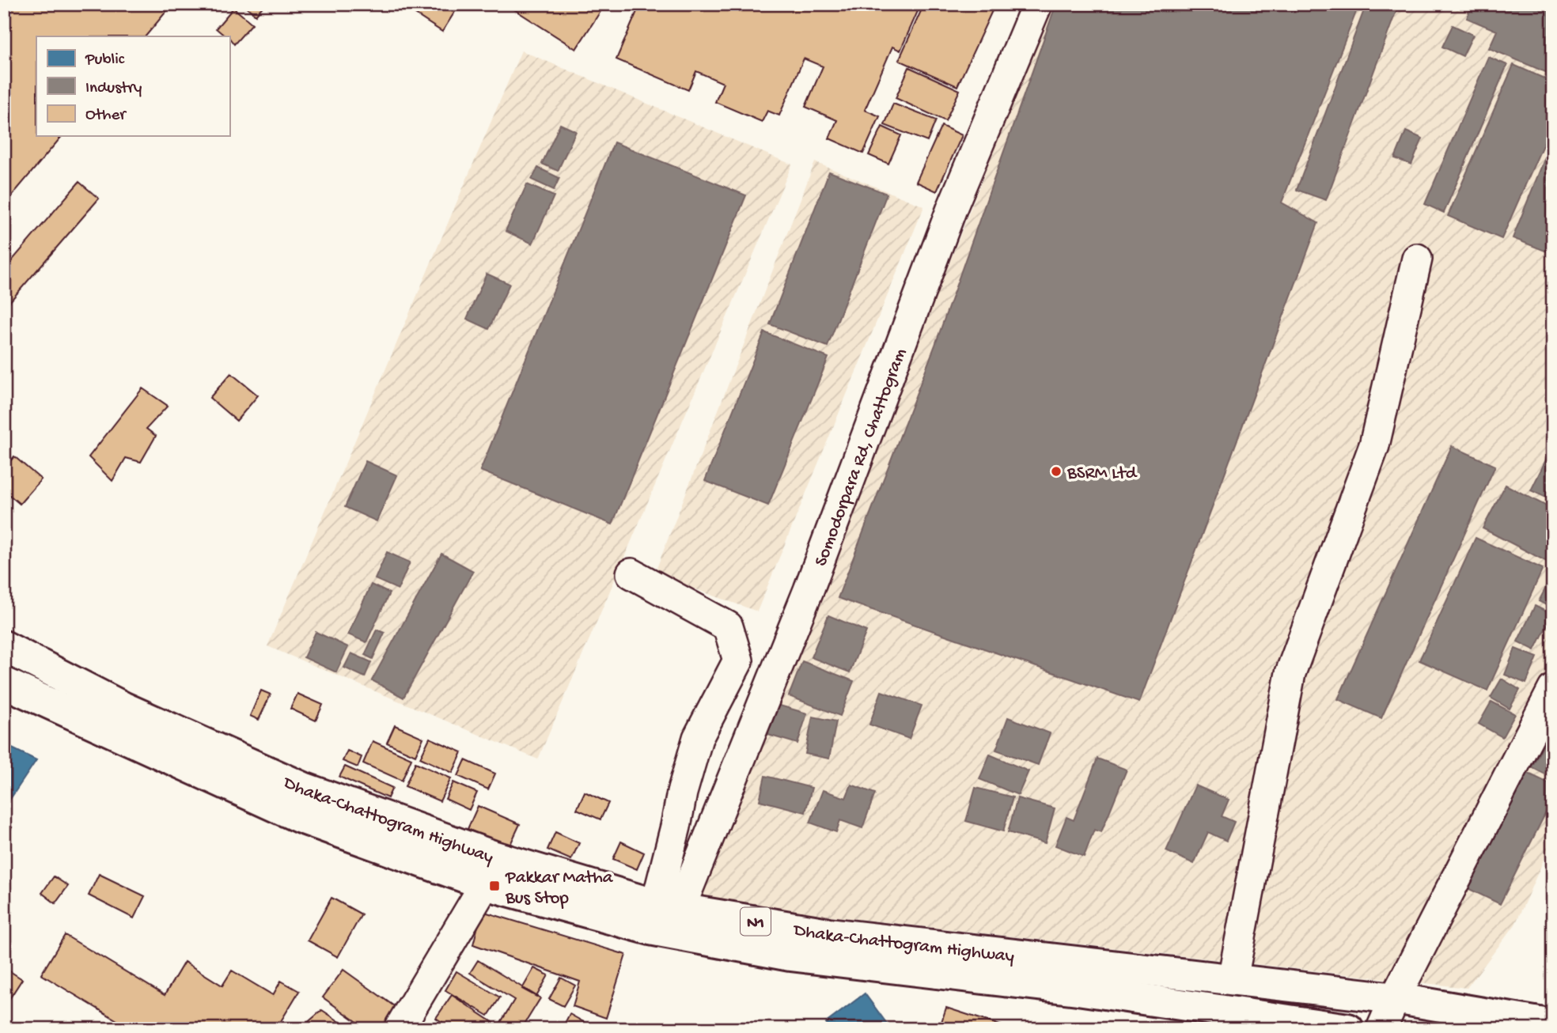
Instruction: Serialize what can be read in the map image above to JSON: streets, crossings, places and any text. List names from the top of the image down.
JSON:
{
  "streets": {
    "highway": ["Dhaka-Chattogram Highway", "N1"],
    "street": ["Somodorpara Rd, Chattogram"]
  },
  "crossings": [
    ["Somodorpara Rd, Chattogram", "Dhaka-Chattogram Highway"]
  ],
  "places": {
    "other": ["BSRM Ltd"],
    "transit": ["Pakkar Matha Bus Stop"]
  },
  "legend": ["Public", "Industry", "Other"]
}
